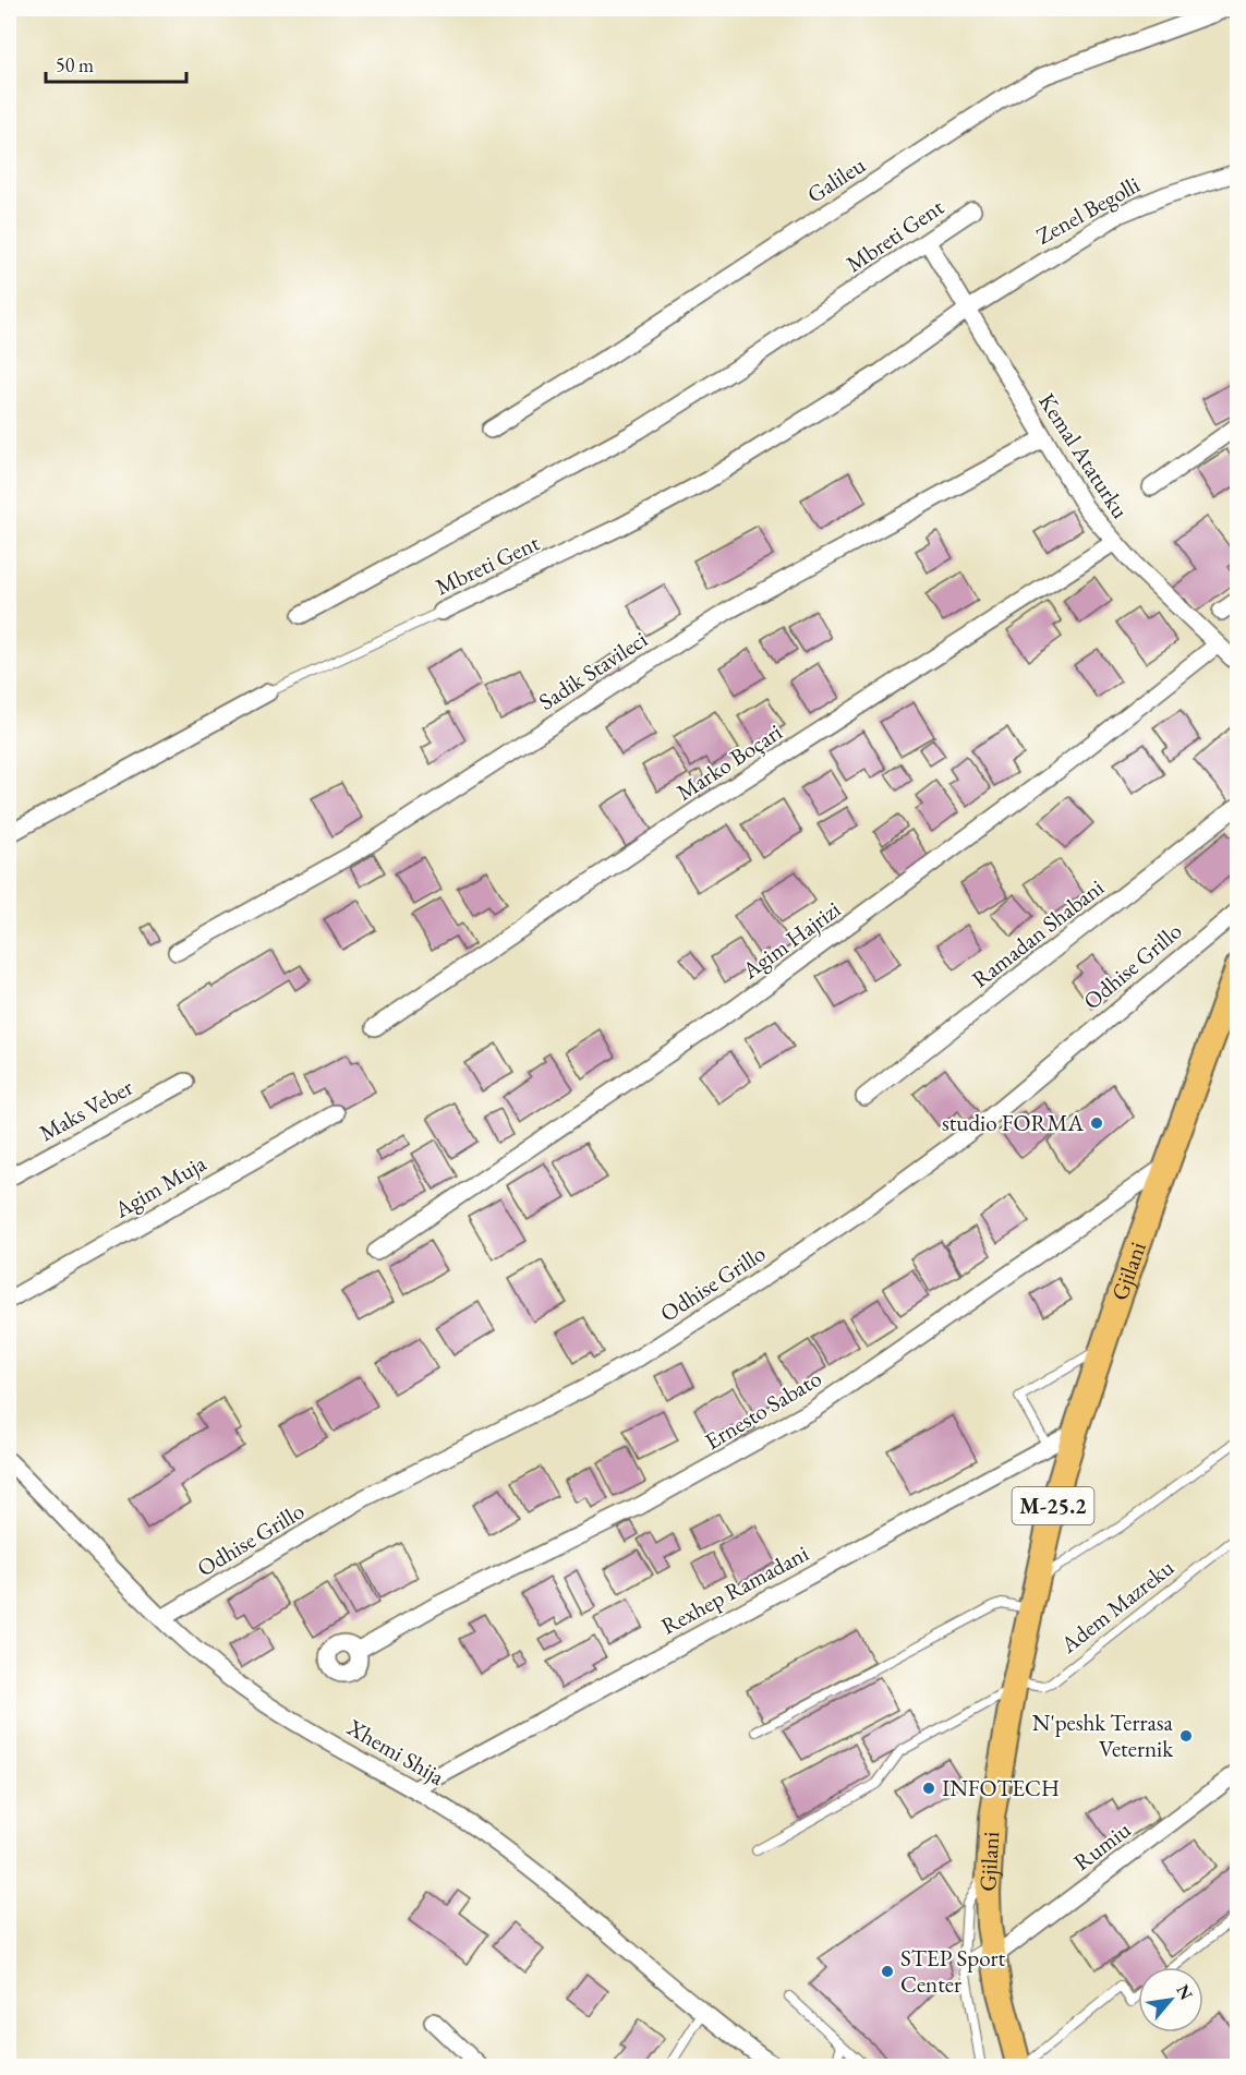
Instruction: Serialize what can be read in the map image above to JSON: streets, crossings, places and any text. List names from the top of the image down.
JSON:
{
  "streets": {
    "main road": ["Gjilani", "M-25.2"],
    "street": [
      "Galileu",
      "Zenel Begolli",
      "Mbreti Gent",
      "Kemal Ataturku",
      "Sadik Stavileci",
      "Marko Boçari",
      "Ramadan Shabani",
      "Agim Hajrizi",
      "Odhise Grillo",
      "Maks Veber",
      "Agim Muja",
      "Ernesto Sabato",
      "Rexhep Ramadani",
      "Xhemi Shija",
      "Rumiu"
    ],
    "lane": ["Adem Mazreku"]
  },
  "crossings": [
    ["Zenel Begolli", "Mbreti Gent"],
    ["Zenel Begolli", "Kemal Ataturku"],
    ["Mbreti Gent", "Kemal Ataturku"],
    ["Kemal Ataturku", "Sadik Stavileci"],
    ["Kemal Ataturku", "Marko Boçari"],
    ["Kemal Ataturku", "Agim Hajrizi"],
    ["Odhise Grillo", "Xhemi Shija"],
    ["Gjilani", "Ernesto Sabato"],
    ["Gjilani", "Rexhep Ramadani"],
    ["Gjilani", "Adem Mazreku"],
    ["Gjilani", "Rumiu"],
    ["Rexhep Ramadani", "Xhemi Shija"]
  ],
  "places": [
    "studio FORMA",
    "N'peshk Terrasa Veternik",
    "INFOTECH",
    "STEP Sport Center"
  ],
  "scale_bar": "50 m",
  "north": "top right"
}
